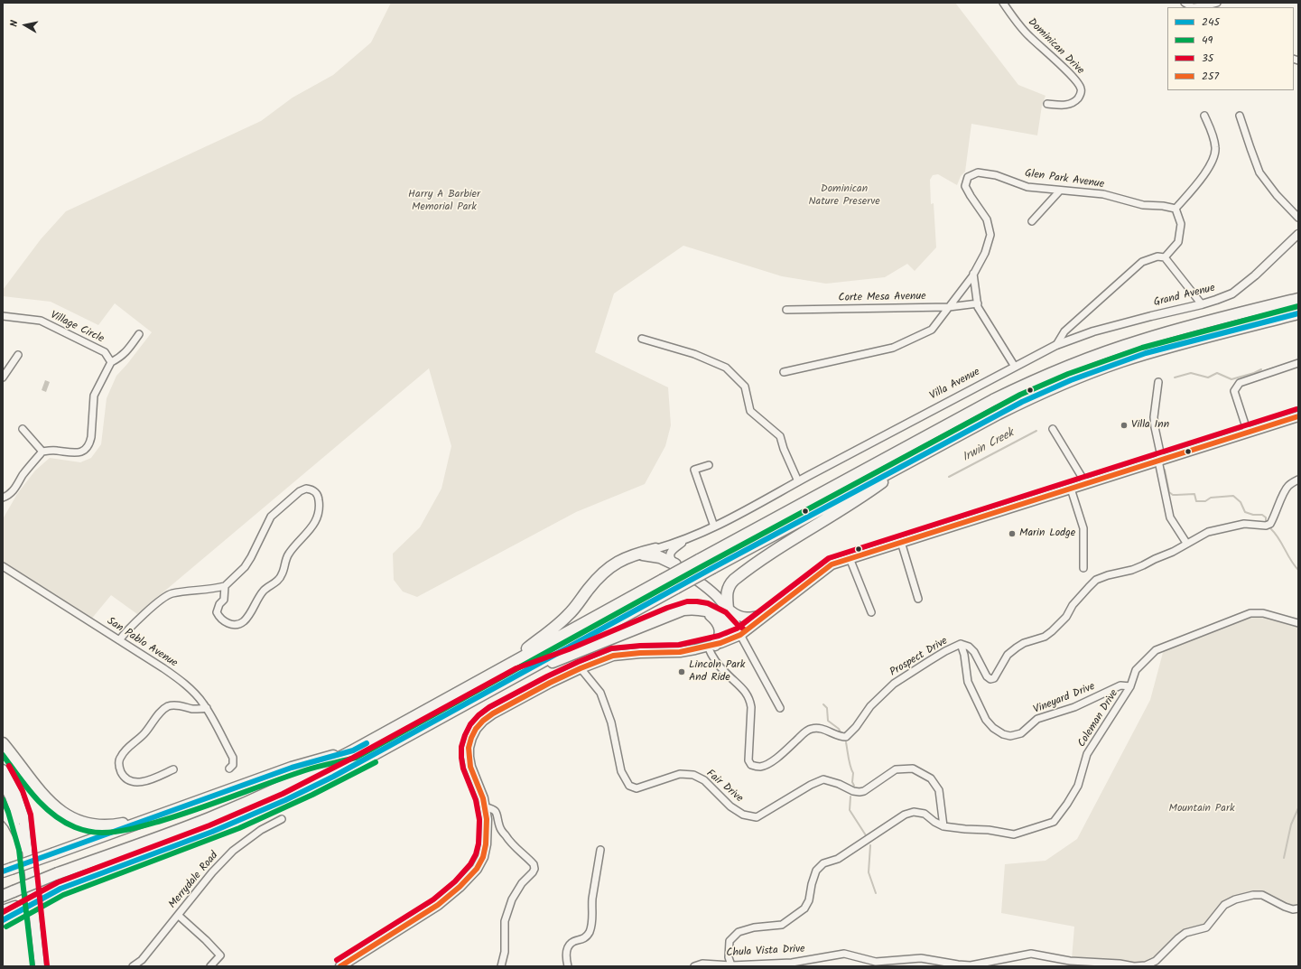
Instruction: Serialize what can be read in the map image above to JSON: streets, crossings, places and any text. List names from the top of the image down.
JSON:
{
  "streets": {
    "street": [
      "Dominican Drive",
      "Glen Park Avenue",
      "Grand Avenue",
      "Corte Mesa Avenue",
      "Village Circle",
      "Villa Avenue",
      "San Pablo Avenue",
      "Prospect Drive",
      "Vineyard Drive",
      "Coleman Drive",
      "Fair Drive",
      "Merrydale Road",
      "Chula Vista Drive"
    ]
  },
  "crossings": [
    ["Glen Park Avenue", "Corte Mesa Avenue"],
    ["Grand Avenue", "Villa Avenue"],
    ["Prospect Drive", "Vineyard Drive"],
    ["Vineyard Drive", "Coleman Drive"],
    ["Coleman Drive", "Fair Drive"],
    ["Coleman Drive", "Chula Vista Drive"]
  ],
  "water": ["Irwin Creek"],
  "parks": ["Dominican Nature Preserve", "Harry A Barbier Memorial Park", "Mountain Park"],
  "places": ["Villa Inn", "Marin Lodge", "Lincoln Park And Ride"],
  "lines": [
    "transit line 49",
    "transit line 245",
    "transit line 35",
    "transit line 257"
  ],
  "legend": [
    "245",
    "49",
    "35",
    "257"
  ],
  "north": "left"
}
